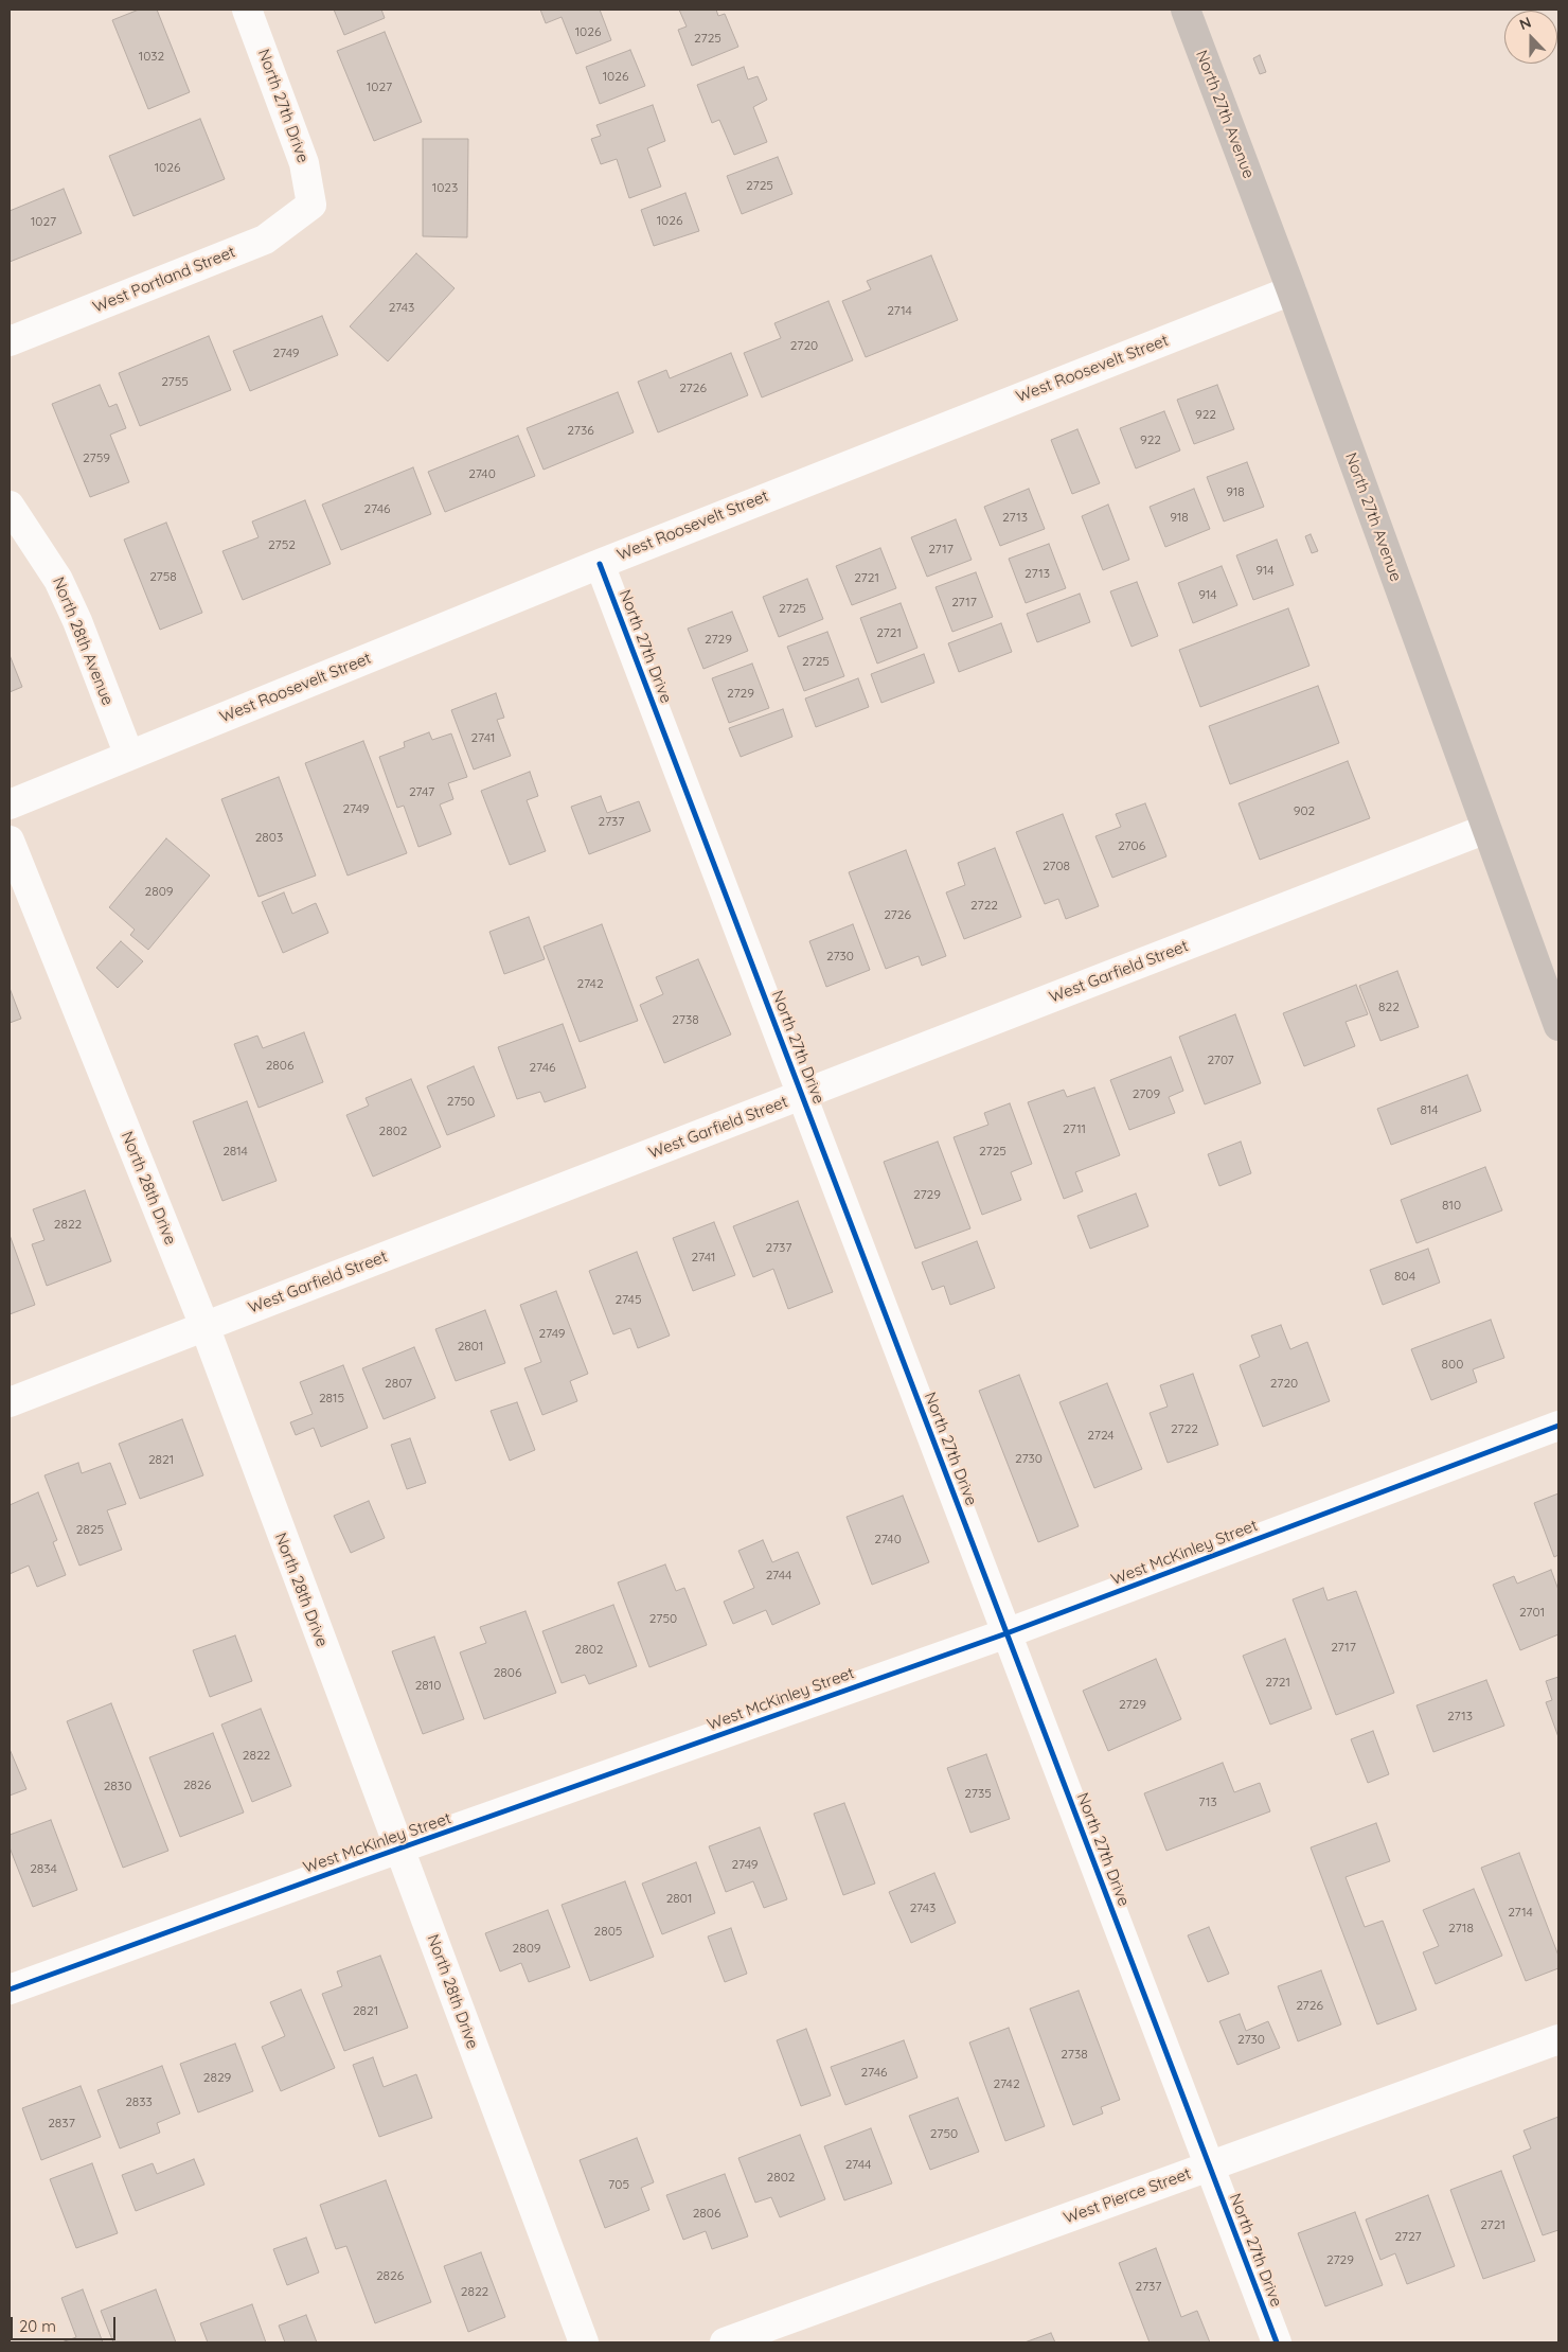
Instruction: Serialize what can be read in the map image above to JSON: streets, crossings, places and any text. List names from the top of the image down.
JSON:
{
  "streets": {
    "main road": ["North 27th Avenue"],
    "street": [
      "North 27th Drive",
      "West Portland Street",
      "West Roosevelt Street",
      "North 28th Avenue",
      "West Garfield Street",
      "North 28th Drive",
      "West McKinley Street",
      "West Pierce Street"
    ]
  },
  "crossings": [
    ["North 27th Drive", "West Portland Street"],
    ["North 27th Drive", "West Roosevelt Street"],
    ["North 27th Drive", "West Garfield Street"],
    ["North 27th Drive", "West McKinley Street"],
    ["North 27th Drive", "West Pierce Street"],
    ["North 27th Avenue", "West Roosevelt Street"],
    ["North 27th Avenue", "West Garfield Street"],
    ["West Roosevelt Street", "North 28th Avenue"],
    ["West Garfield Street", "North 28th Drive"],
    ["North 28th Drive", "West McKinley Street"]
  ],
  "house_numbers": [
    "1026",
    "2725",
    "1032",
    "1026",
    "1027",
    "1026",
    "2725",
    "1023",
    "1026",
    "1027",
    "2743",
    "2714",
    "2720",
    "2749",
    "2755",
    "2726",
    "922",
    "2736",
    "922",
    "2759",
    "2740",
    "918",
    "2746",
    "2713",
    "918",
    "2752",
    "2717",
    "914",
    "2713",
    "2758",
    "2721",
    "914",
    "2717",
    "2725",
    "2721",
    "2729",
    "2725",
    "2729",
    "2741",
    "2747",
    "2749",
    "902",
    "2737",
    "2803",
    "2706",
    "2708",
    "2809",
    "2722",
    "2726",
    "2730",
    "2742",
    "822",
    "2738",
    "2707",
    "2806",
    "2746",
    "2709",
    "2750",
    "814",
    "2711",
    "2802",
    "2814",
    "2725",
    "2729",
    "810",
    "2822",
    "2737",
    "2741",
    "804",
    "2745",
    "2749",
    "2801",
    "800",
    "2807",
    "2720",
    "2815",
    "2722",
    "2724",
    "2730",
    "2821",
    "2825",
    "2740",
    "2744",
    "2701",
    "2750",
    "2717",
    "2802",
    "2806",
    "2721",
    "2810",
    "2729",
    "2713",
    "2822",
    "2826",
    "2830",
    "2735",
    "713",
    "2749",
    "2834",
    "2801",
    "2743",
    "2714",
    "2718",
    "2805",
    "2809",
    "2726",
    "2821",
    "2730",
    "2738",
    "2746",
    "2829",
    "2742",
    "2833",
    "2837",
    "2750",
    "2744",
    "2802",
    "705",
    "2806",
    "2721",
    "2727",
    "2729",
    "2826",
    "2737",
    "2822"
  ],
  "scale_bar": "20 m",
  "north": "top"
}
